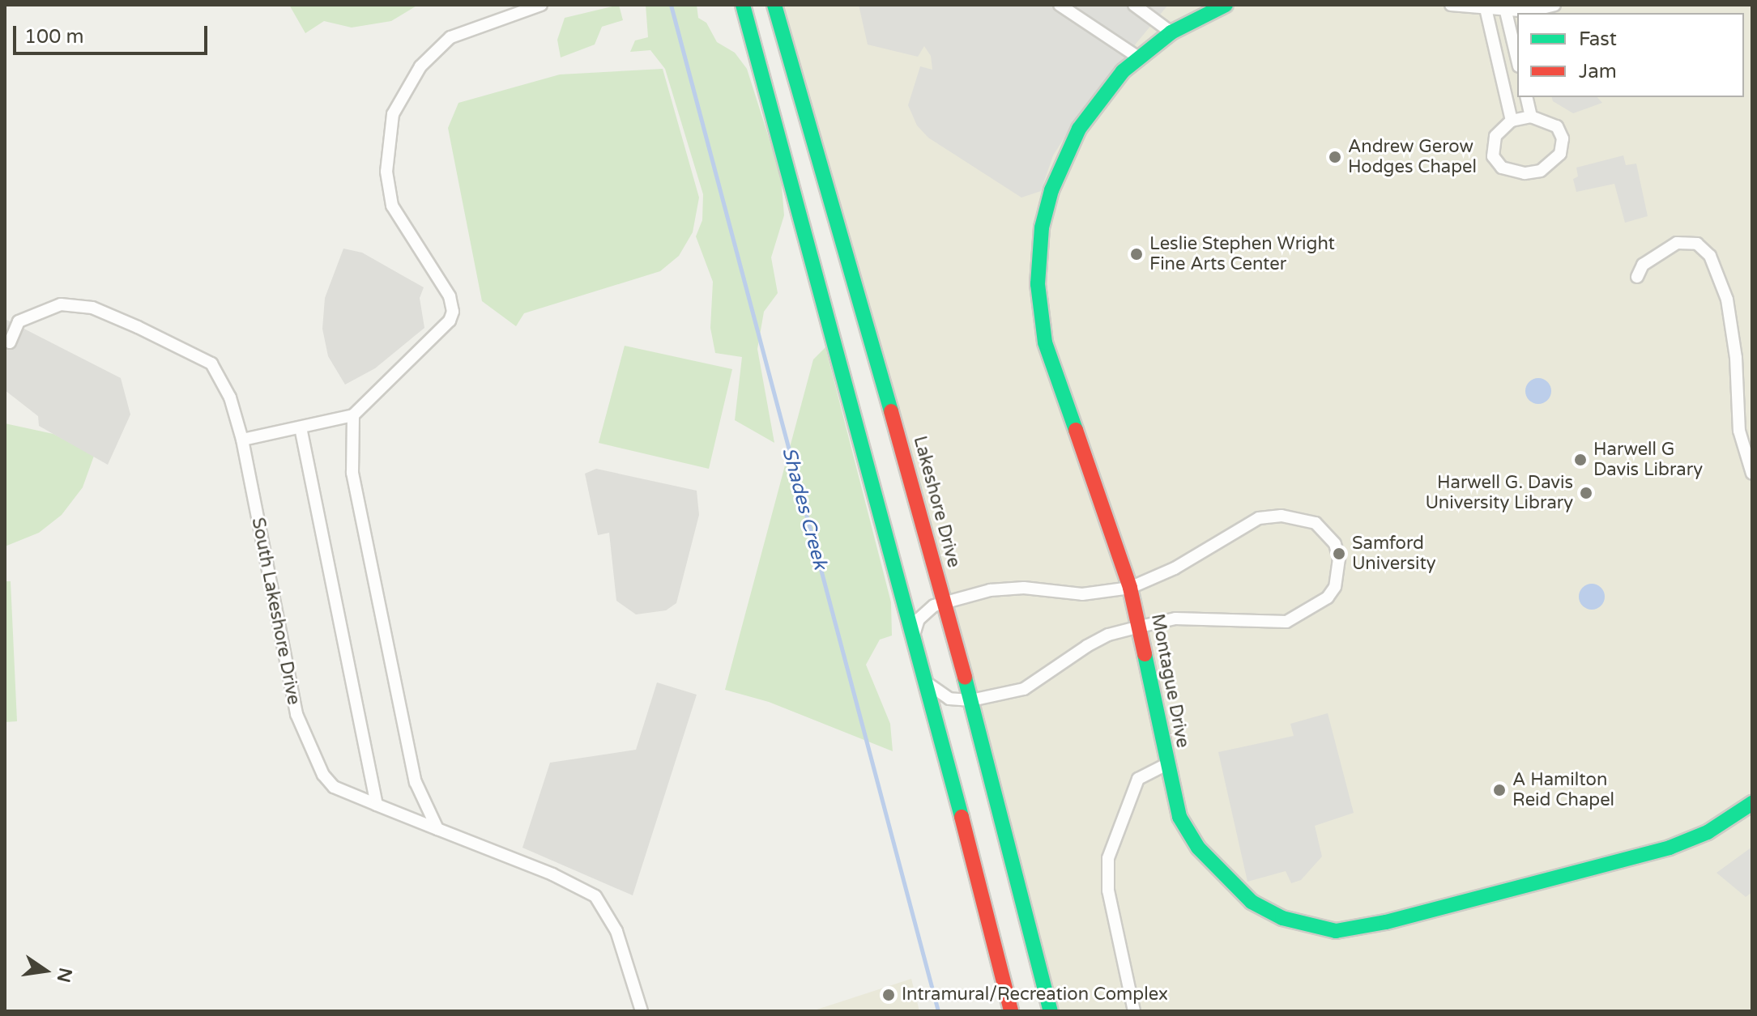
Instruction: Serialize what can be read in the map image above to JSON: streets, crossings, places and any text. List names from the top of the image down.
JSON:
{
  "streets": {
    "main road": ["Lakeshore Drive", "Montague Drive"],
    "street": ["South Lakeshore Drive"]
  },
  "water": ["Shades Creek"],
  "places": [
    "Andrew Gerow Hodges Chapel",
    "Leslie Stephen Wright Fine Arts Center",
    "Harwell G Davis Library",
    "Harwell G. Davis University Library",
    "Samford University",
    "A Hamilton Reid Chapel",
    "Intramural/Recreation Complex"
  ],
  "legend": ["Fast", "Jam"],
  "scale_bar": "100 m",
  "north": "right"
}
